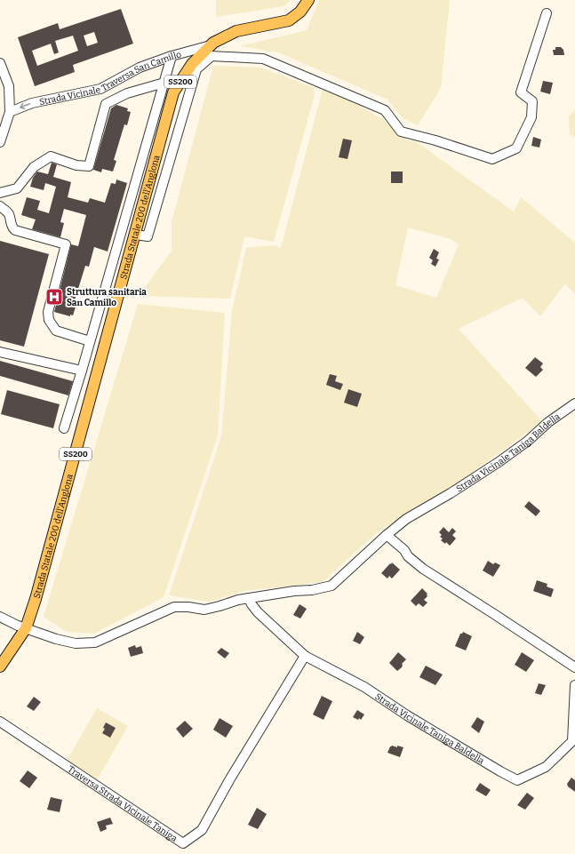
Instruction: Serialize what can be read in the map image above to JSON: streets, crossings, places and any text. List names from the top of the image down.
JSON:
{
  "streets": {
    "main road": ["SS200", "Strada Statale 200 dell'Anglona"],
    "street": ["Strada Vicinale Traversa San Camillo", "Strada Vicinale Taniga Baldella", "Traversa Strada Vicinale Taniga"]
  },
  "crossings": [
    ["Strada Vicinale Traversa San Camillo", "Strada Statale 200 dell'Anglona"],
    ["Strada Statale 200 dell'Anglona", "Strada Vicinale Taniga Baldella"],
    ["Strada Vicinale Taniga Baldella", "Traversa Strada Vicinale Taniga"]
  ],
  "one_way": ["Strada Vicinale Traversa San Camillo"],
  "places": {
    "hospital": ["Struttura sanitaria San Camillo"]
  }
}
